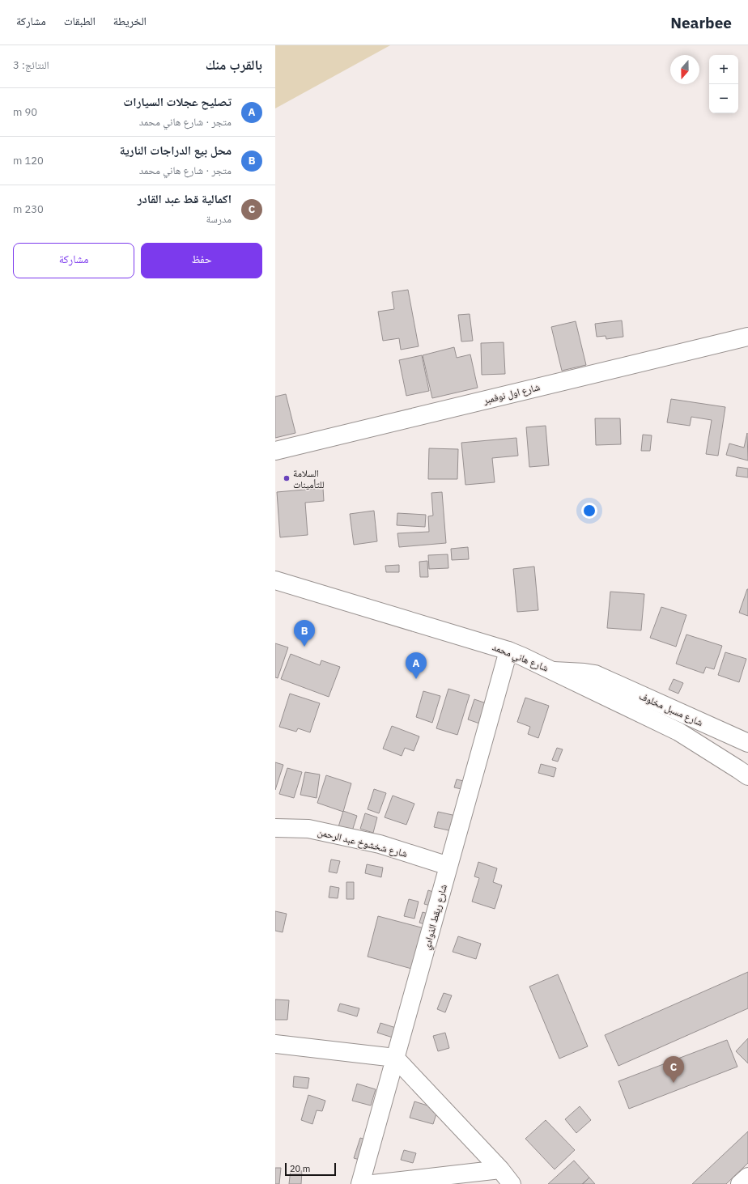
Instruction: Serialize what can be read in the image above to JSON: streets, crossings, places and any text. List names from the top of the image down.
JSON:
{
  "streets": {
    "street": [
      "شارع اول نوفمبر",
      "شارع هاني محمد",
      "شارع مسبل مخلوف",
      "شارع شخشوخ عبد الرحمن",
      "شارع ريقط الذوادي"
    ]
  },
  "crossings": [
    ["شارع هاني محمد", "شارع مسبل مخلوف"],
    ["شارع هاني محمد", "شارع ريقط الذوادي"],
    ["شارع شخشوخ عبد الرحمن", "شارع ريقط الذوادي"]
  ],
  "places": ["السلامة للتأمينات"],
  "scale_bar": "20 m",
  "north": "bottom",
  "page": {
    "header": "Nearbee",
    "nav": ["الخريطة", "الطبقات", "مشاركة"],
    "heading": ["بالقرب منك", "النتائج: 3"],
    "map_buttons": ["+", "−"],
    "list": [
      {
        "mark": "A",
        "name": "تصليح عجلات السيارات",
        "note": "متجر · شارع هاني محمد",
        "value": "90 m"
      },
      {
        "mark": "B",
        "name": "محل بيع الدراجات النارية",
        "note": "متجر · شارع هاني محمد",
        "value": "120 m"
      },
      {
        "mark": "C",
        "name": "اكمالية قط عبد القادر",
        "note": "مدرسة",
        "value": "230 m"
      }
    ],
    "buttons": ["حفظ", "مشاركة"],
    "pins": ["B", "A", "C"],
    "scale": "20 m"
  }
}
